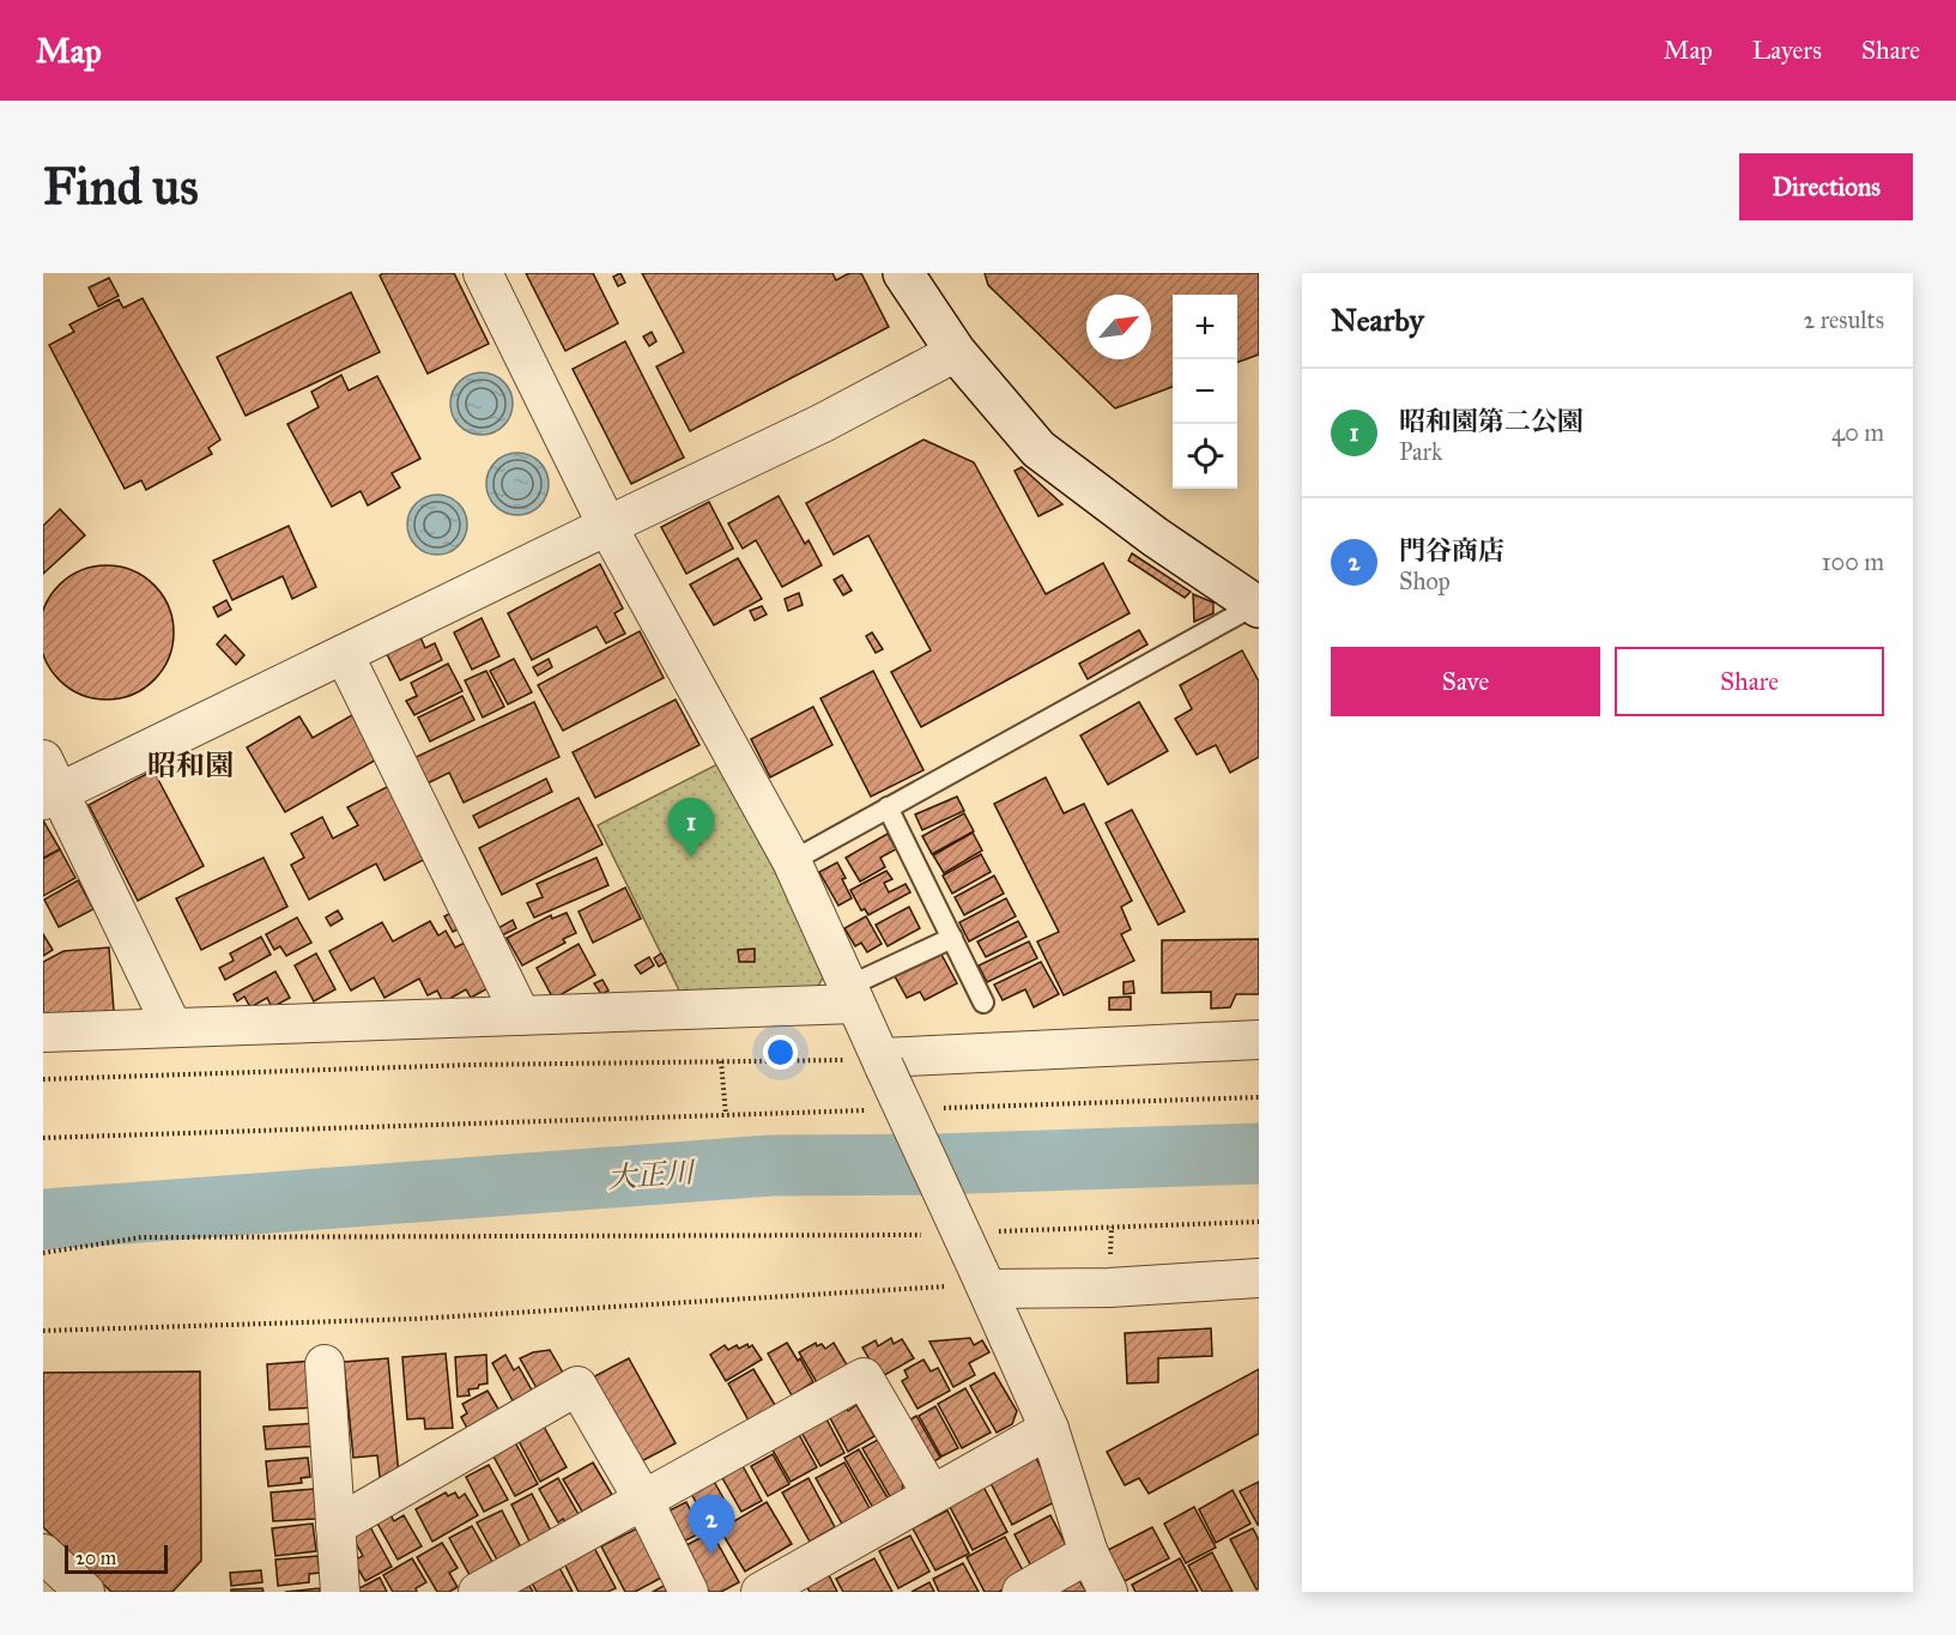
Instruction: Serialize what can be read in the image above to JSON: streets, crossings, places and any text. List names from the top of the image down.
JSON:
{
  "districts": ["昭和園"],
  "water": ["大正川"],
  "scale_bar": "20 m",
  "north": "top right",
  "page": {
    "header": "Map",
    "nav": ["Map", "Layers", "Share"],
    "buttons": [
      "Directions",
      ["Save", "Share"]
    ],
    "title": "Find us",
    "heading": ["Nearby", "2 results"],
    "map_buttons": ["+", "−"],
    "list": [
      {
        "mark": "1",
        "name": "昭和園第二公園",
        "note": "Park",
        "value": "40 m"
      },
      {
        "mark": "2",
        "name": "門谷商店",
        "note": "Shop",
        "value": "100 m"
      }
    ],
    "pins": ["1", "2"],
    "scale": "20 m"
  }
}
